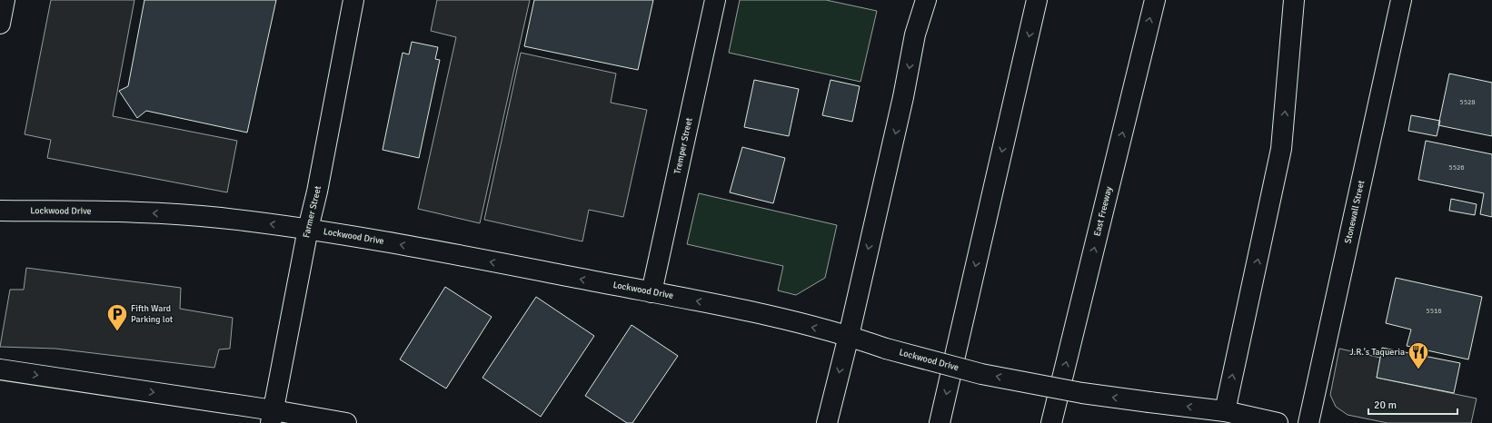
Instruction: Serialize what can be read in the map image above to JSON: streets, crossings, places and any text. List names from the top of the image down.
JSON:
{
  "streets": {
    "main road": [
      "Tremper Street",
      "Lockwood Drive",
      "Farmer Street",
      "East Freeway",
      "Stonewall Street"
    ]
  },
  "crossings": [
    ["Tremper Street", "Lockwood Drive"],
    ["Lockwood Drive", "Farmer Street"]
  ],
  "one_way": ["Lockwood Drive"],
  "places": {
    "parking": ["Fifth Ward Parking lot"],
    "restaurant": ["J.R.'s Taqueria"]
  },
  "house_numbers": ["5528", "5526", "5516"],
  "scale_bar": "20 m"
}
